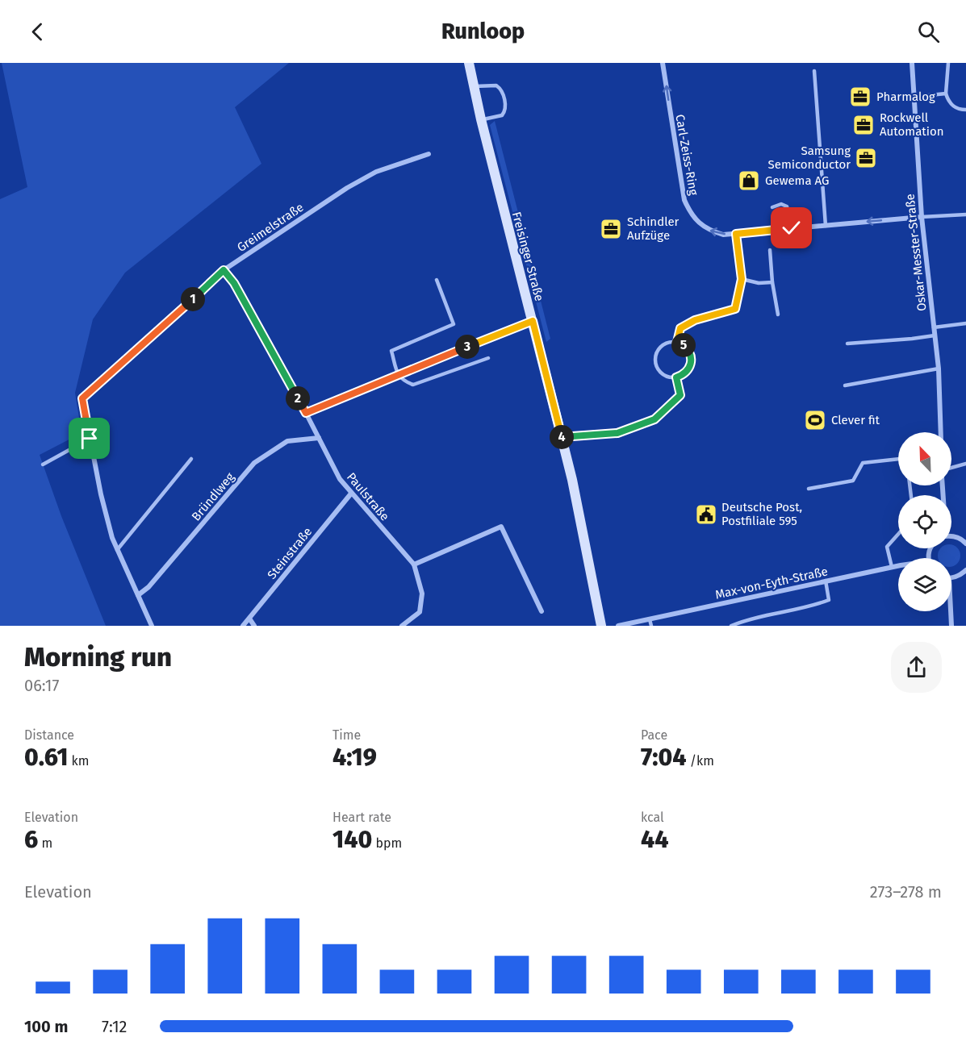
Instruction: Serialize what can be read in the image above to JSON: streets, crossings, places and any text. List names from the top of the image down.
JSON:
{
  "streets": {
    "main road": ["Freisinger Straße"],
    "street": [
      "Carl-Zeiss-Ring",
      "Greimelstraße",
      "Oskar-Messter-Straße",
      "Bründlweg",
      "Paulstraße",
      "Steinstraße",
      "Max-von-Eyth-Straße"
    ]
  },
  "crossings": [
    ["Carl-Zeiss-Ring", "Oskar-Messter-Straße"],
    ["Greimelstraße", "Bründlweg"],
    ["Greimelstraße", "Paulstraße"],
    ["Bründlweg", "Paulstraße"],
    ["Paulstraße", "Steinstraße"]
  ],
  "places": {
    "office": [
      "Pharmalog",
      "Rockwell Automation",
      "Samsung Semiconductor",
      "Schindler Aufzüge"
    ],
    "shop": ["Gewema AG"],
    "sports": ["Clever fit"],
    "public building": ["Deutsche Post, Postfiliale 595"]
  },
  "north": "top left",
  "page": {
    "header": "Runloop",
    "pins": [
      "1",
      "5",
      "3",
      "2",
      "4"
    ],
    "heading": ["Morning run", "06:17"],
    "stats": [
      ["Distance", "0.61 km"],
      ["Time", "4:19"],
      ["Pace", "7:04 /km"],
      ["Elevation", "6 m"],
      ["Heart rate", "140 bpm"],
      ["kcal", "44"]
    ],
    "chart": ["Elevation", "273–278 m"],
    "list": [
      {
        "name": "100 m",
        "note": "7:12"
      }
    ]
  }
}
